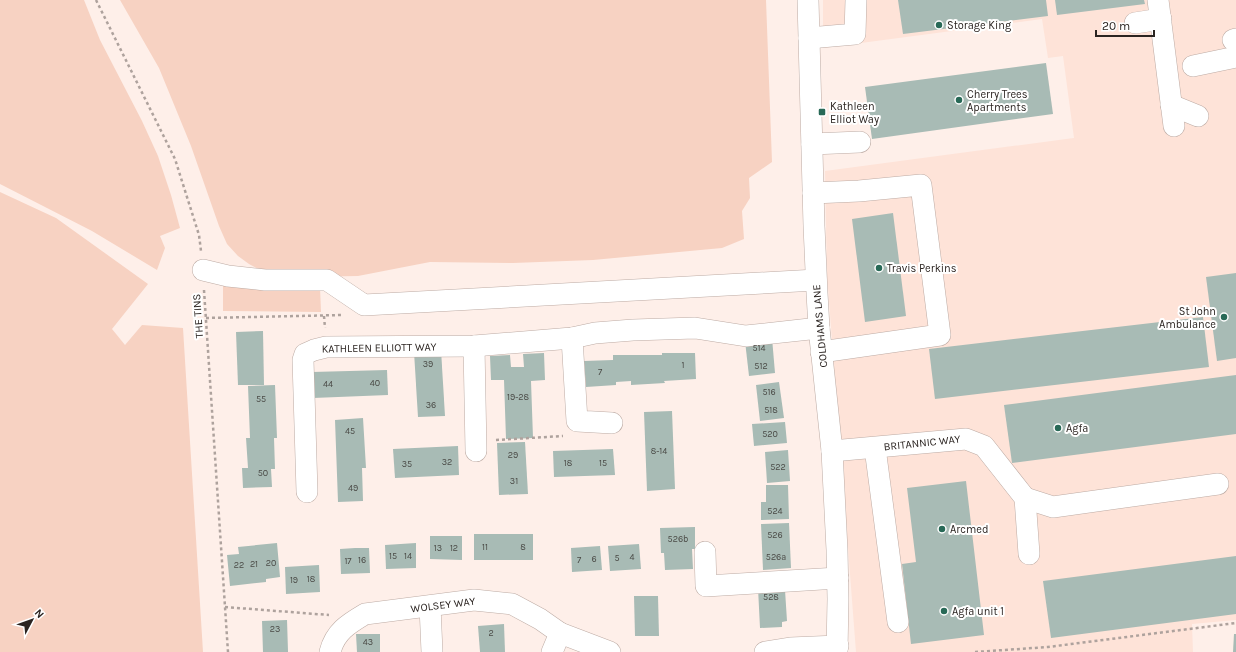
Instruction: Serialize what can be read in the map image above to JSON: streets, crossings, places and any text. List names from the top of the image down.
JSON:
{
  "streets": {
    "street": [
      "COLDHAMS LANE",
      "KATHLEEN ELLIOTT WAY",
      "BRITANNIC WAY",
      "WOLSEY WAY"
    ],
    "path": ["THE TINS"]
  },
  "crossings": [
    ["COLDHAMS LANE", "KATHLEEN ELLIOTT WAY"],
    ["COLDHAMS LANE", "BRITANNIC WAY"]
  ],
  "places": {
    "other": [
      "Storage King",
      "Cherry Trees Apartments",
      "Travis Perkins",
      "St John Ambulance",
      "Agfa",
      "Arcmed",
      "Agfa unit 1"
    ],
    "transit": ["Kathleen Elliot Way"]
  },
  "house_numbers": [
    "514",
    "39",
    "1",
    "512",
    "7",
    "40",
    "44",
    "516",
    "19-28",
    "55",
    "36",
    "518",
    "45",
    "520",
    "8-14",
    "29",
    "32",
    "18",
    "15",
    "35",
    "522",
    "50",
    "31",
    "49",
    "524",
    "526",
    "526b",
    "11",
    "8",
    "13",
    "12",
    "15",
    "14",
    "4",
    "526a",
    "5",
    "6",
    "16",
    "7",
    "17",
    "20",
    "21",
    "22",
    "18",
    "19",
    "528",
    "23",
    "2",
    "43"
  ],
  "scale_bar": "20 m",
  "north": "top right"
}
